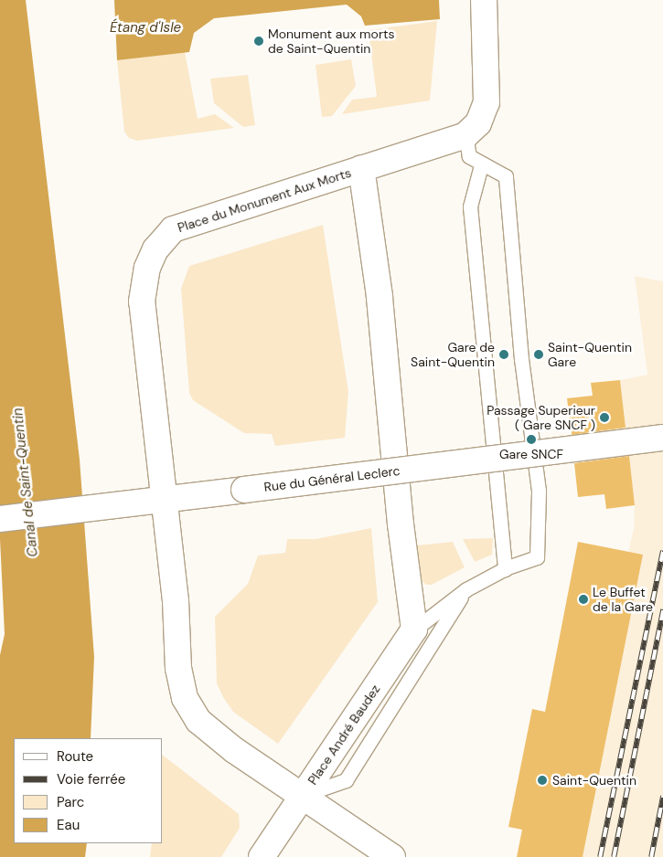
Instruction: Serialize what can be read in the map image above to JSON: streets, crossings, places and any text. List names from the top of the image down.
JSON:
{
  "streets": {
    "street": ["Place du Monument Aux Morts", "Rue du Général Leclerc", "Place André Baudez"]
  },
  "crossings": [
    ["Place du Monument Aux Morts", "Rue du Général Leclerc"],
    ["Place du Monument Aux Morts", "Place André Baudez"],
    ["Rue du Général Leclerc", "Place André Baudez"]
  ],
  "water": ["Étang d'Isle", "Canal de Saint-Quentin"],
  "places": [
    "Monument aux morts de Saint-Quentin",
    "Gare de Saint-Quentin",
    "Saint-Quentin Gare",
    "Passage Superieur ( Gare SNCF )",
    "Gare SNCF",
    "Le Buffet de la Gare",
    "Saint-Quentin"
  ],
  "legend": [
    "Route",
    "Voie ferrée",
    "Parc",
    "Eau"
  ]
}
